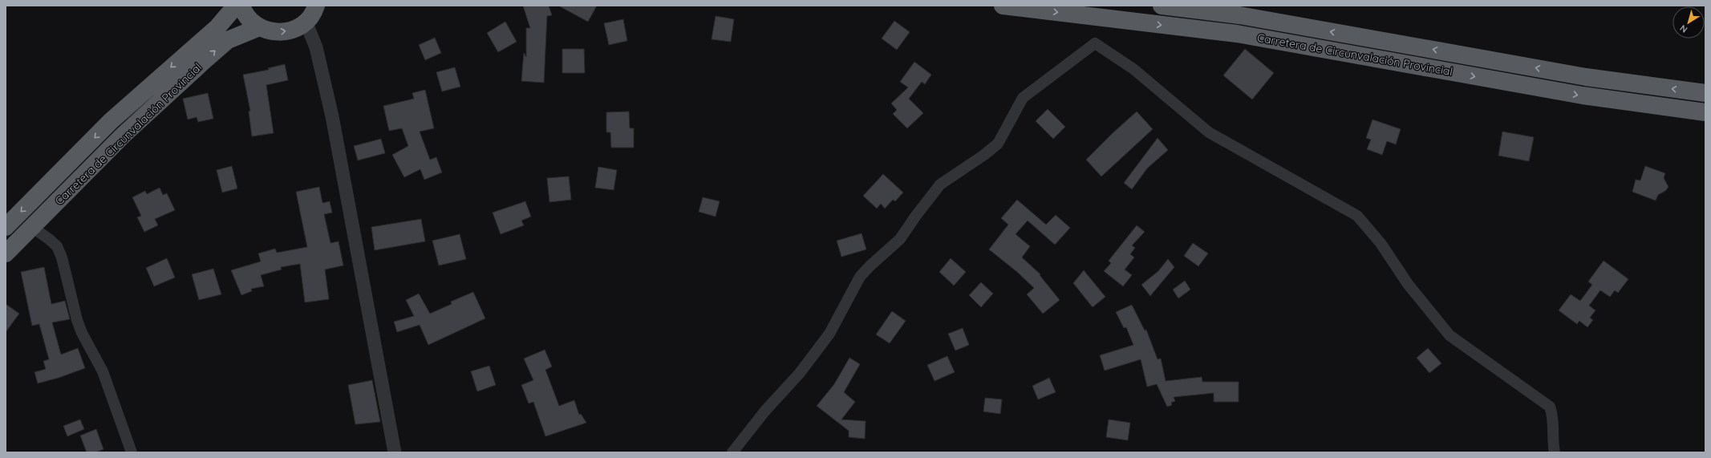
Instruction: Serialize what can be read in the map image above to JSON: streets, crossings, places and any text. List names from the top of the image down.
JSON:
{
  "streets": {
    "highway": ["Carretera de Circunvalación Provincial"]
  },
  "north": "bottom left"
}
